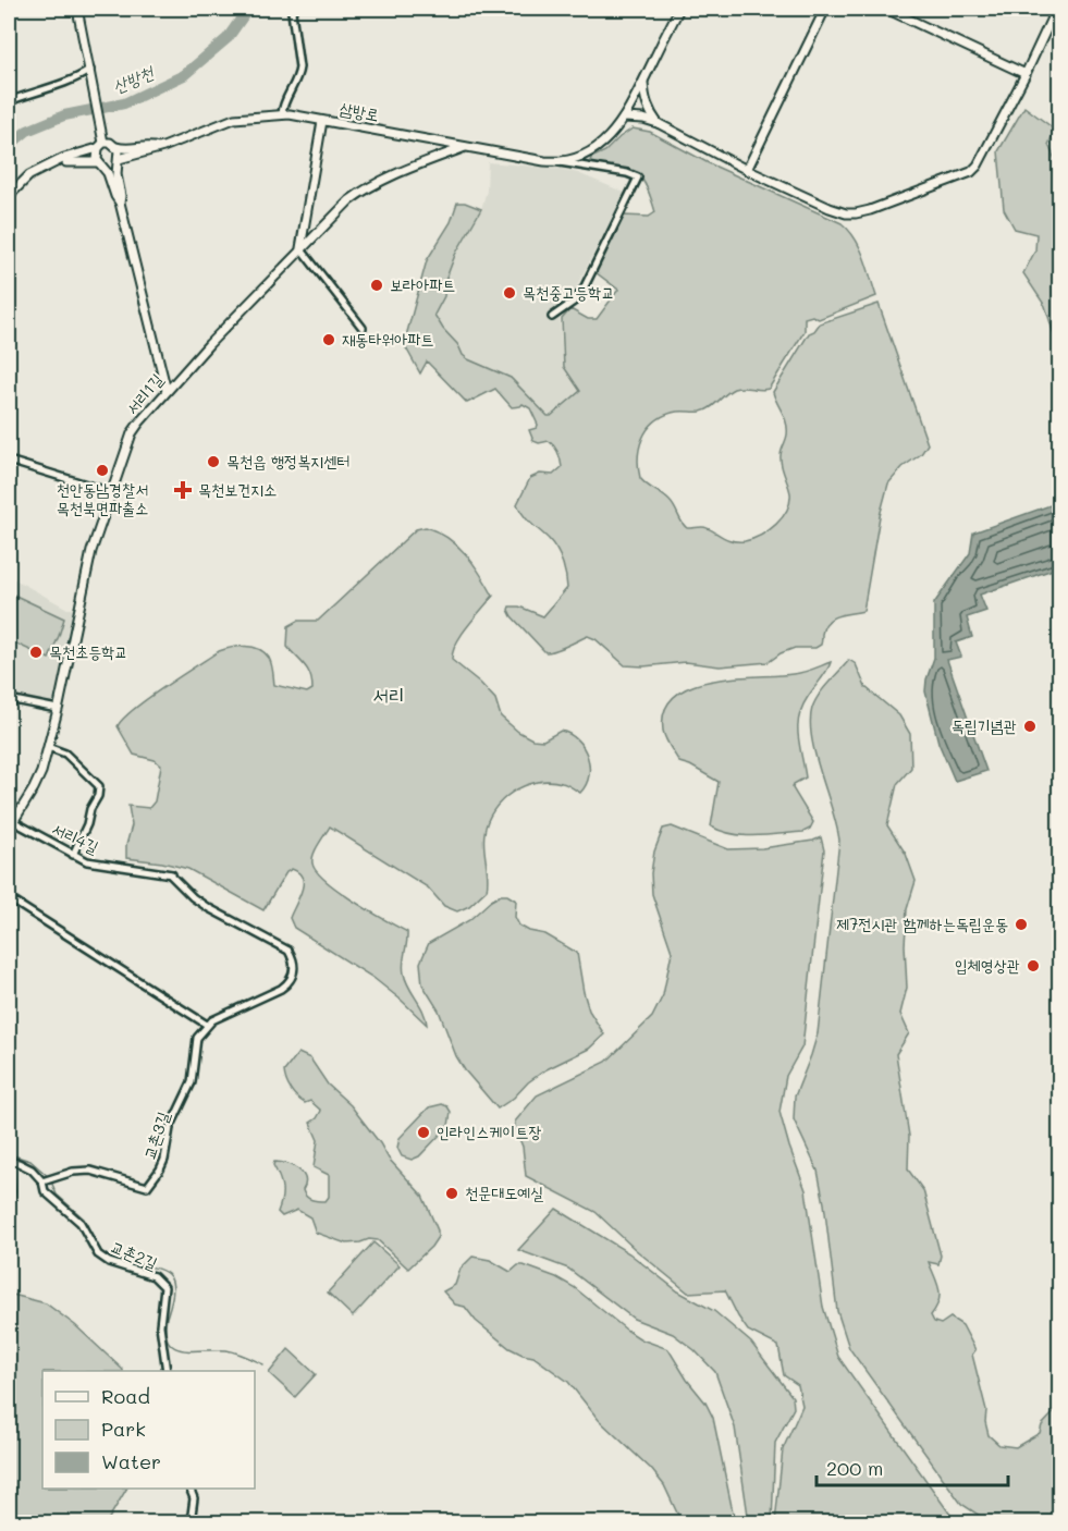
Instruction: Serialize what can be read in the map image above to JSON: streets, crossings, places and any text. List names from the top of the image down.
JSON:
{
  "streets": {
    "street": [
      "삼방로",
      "서리1길",
      "서리4길",
      "교촌3길",
      "교촌2길"
    ]
  },
  "crossings": [
    ["삼방로", "서리1길"],
    ["서리1길", "서리4길"],
    ["서리4길", "교촌3길"],
    ["교촌3길", "교촌2길"]
  ],
  "districts": ["서리"],
  "water": ["산방천"],
  "places": {
    "other": [
      "보라아파트",
      "목천중고등학교",
      "재동타워아파트",
      "목천읍 행정복지센터",
      "천안동남경찰서 목천북면파출소",
      "목천초등학교",
      "독립기념관",
      "제7전시관 함께하는독립운동",
      "입체영상관",
      "인라인스케이트장",
      "천문대도예실"
    ],
    "health": ["목천보건지소"]
  },
  "legend": ["Road", "Park", "Water"],
  "scale_bar": "200 m"
}
